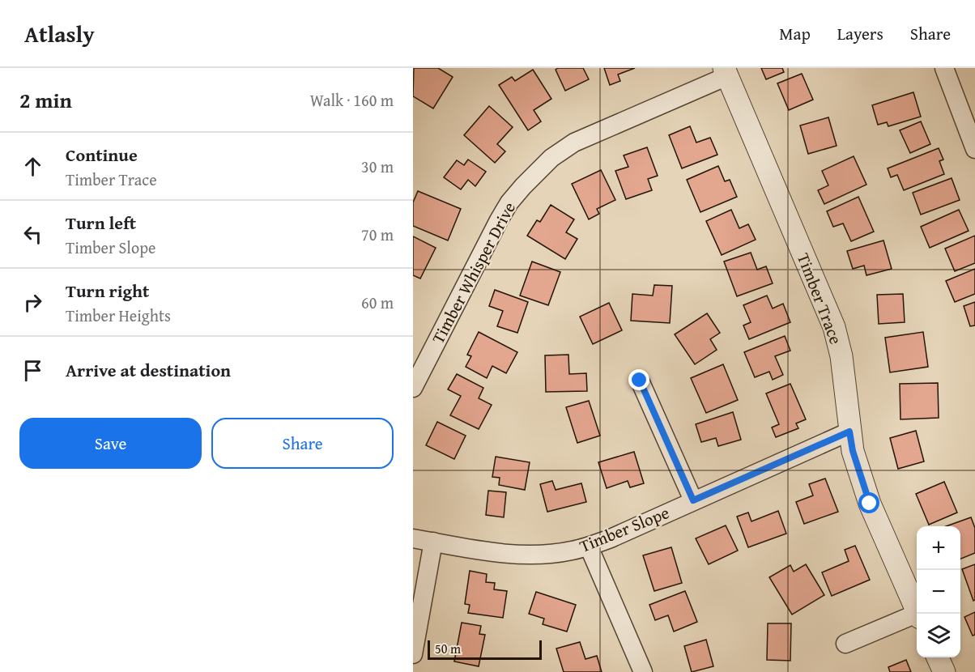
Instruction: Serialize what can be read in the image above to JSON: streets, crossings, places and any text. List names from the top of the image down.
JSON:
{
  "streets": {
    "street": ["Timber Whisper Drive", "Timber Trace", "Timber Slope"]
  },
  "crossings": [
    ["Timber Whisper Drive", "Timber Trace"],
    ["Timber Trace", "Timber Slope"]
  ],
  "scale_bar": "50 m",
  "page": {
    "header": "Atlasly",
    "nav": ["Map", "Layers", "Share"],
    "heading": ["2 min", "Walk · 160 m"],
    "list": [
      ["Continue", "Timber Trace", "30 m"],
      ["Turn left", "Timber Slope", "70 m"],
      ["Turn right", "Timber Heights", "60 m"],
      "Arrive at destination"
    ],
    "buttons": ["Save", "Share"],
    "map_buttons": ["+", "−"],
    "scale": "50 m"
  }
}
